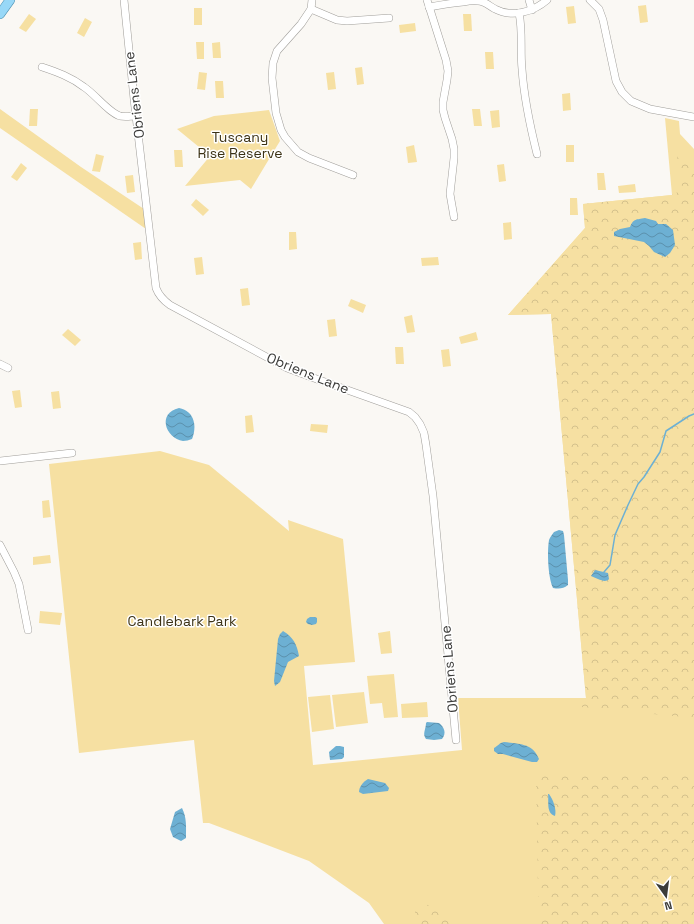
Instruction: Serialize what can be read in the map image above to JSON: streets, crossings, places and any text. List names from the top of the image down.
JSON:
{
  "streets": {
    "street": ["Obriens Lane"]
  },
  "parks": ["Tuscany Rise Reserve", "Candlebark Park"],
  "north": "bottom"
}
